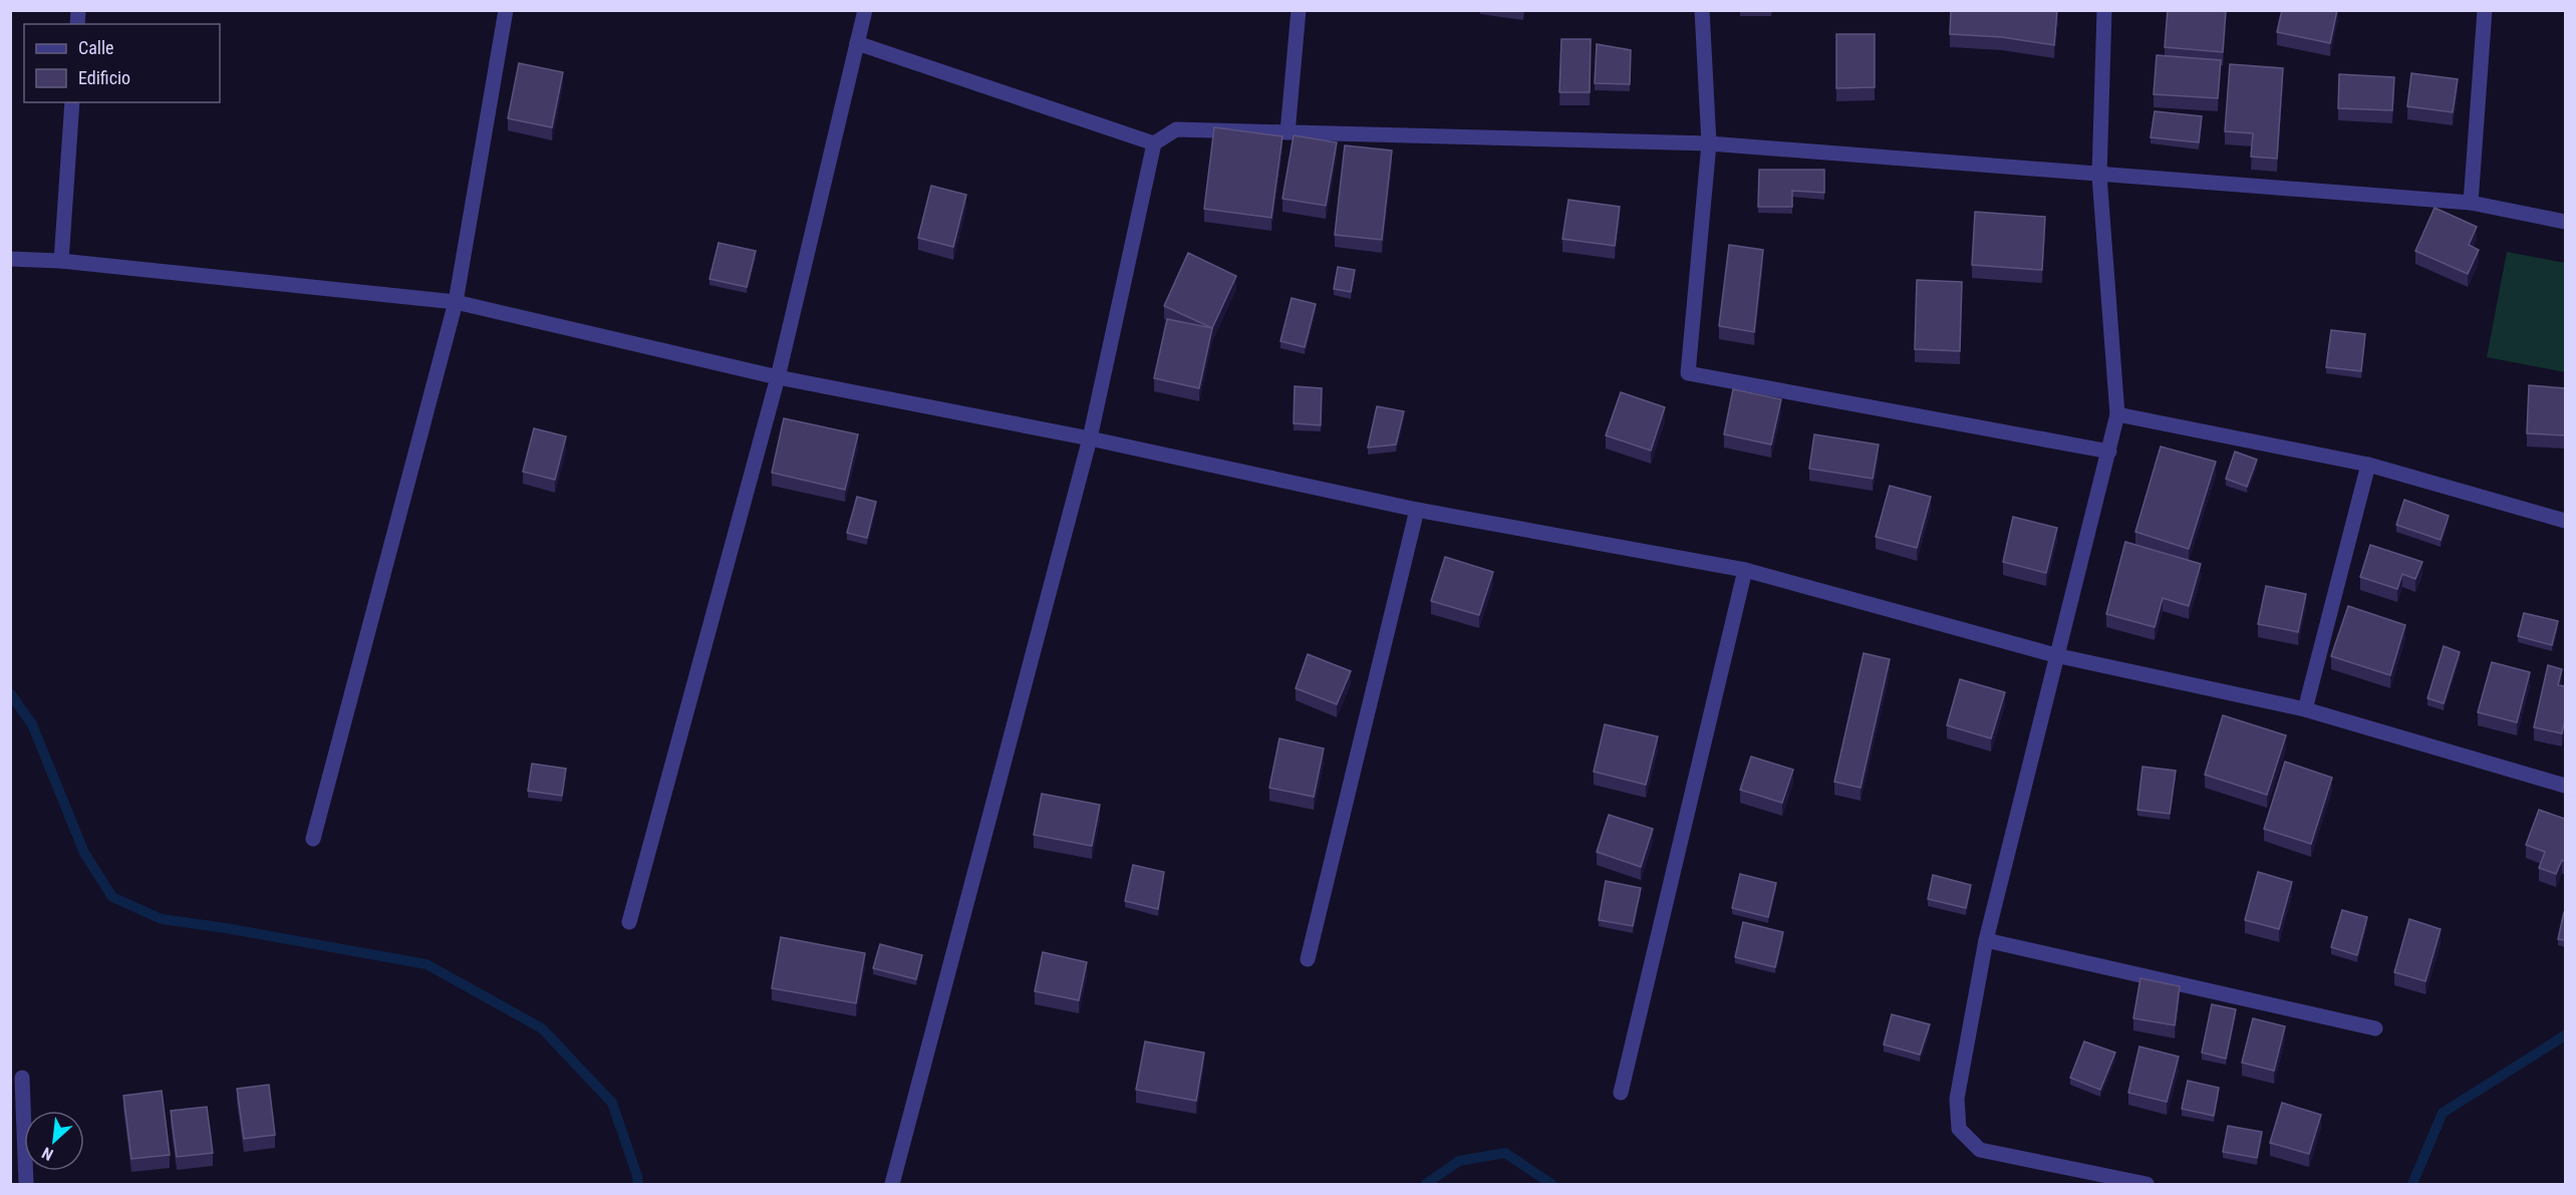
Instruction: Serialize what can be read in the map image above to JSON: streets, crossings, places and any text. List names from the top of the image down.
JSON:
{
  "legend": ["Calle", "Edificio"],
  "north": "bottom left"
}
